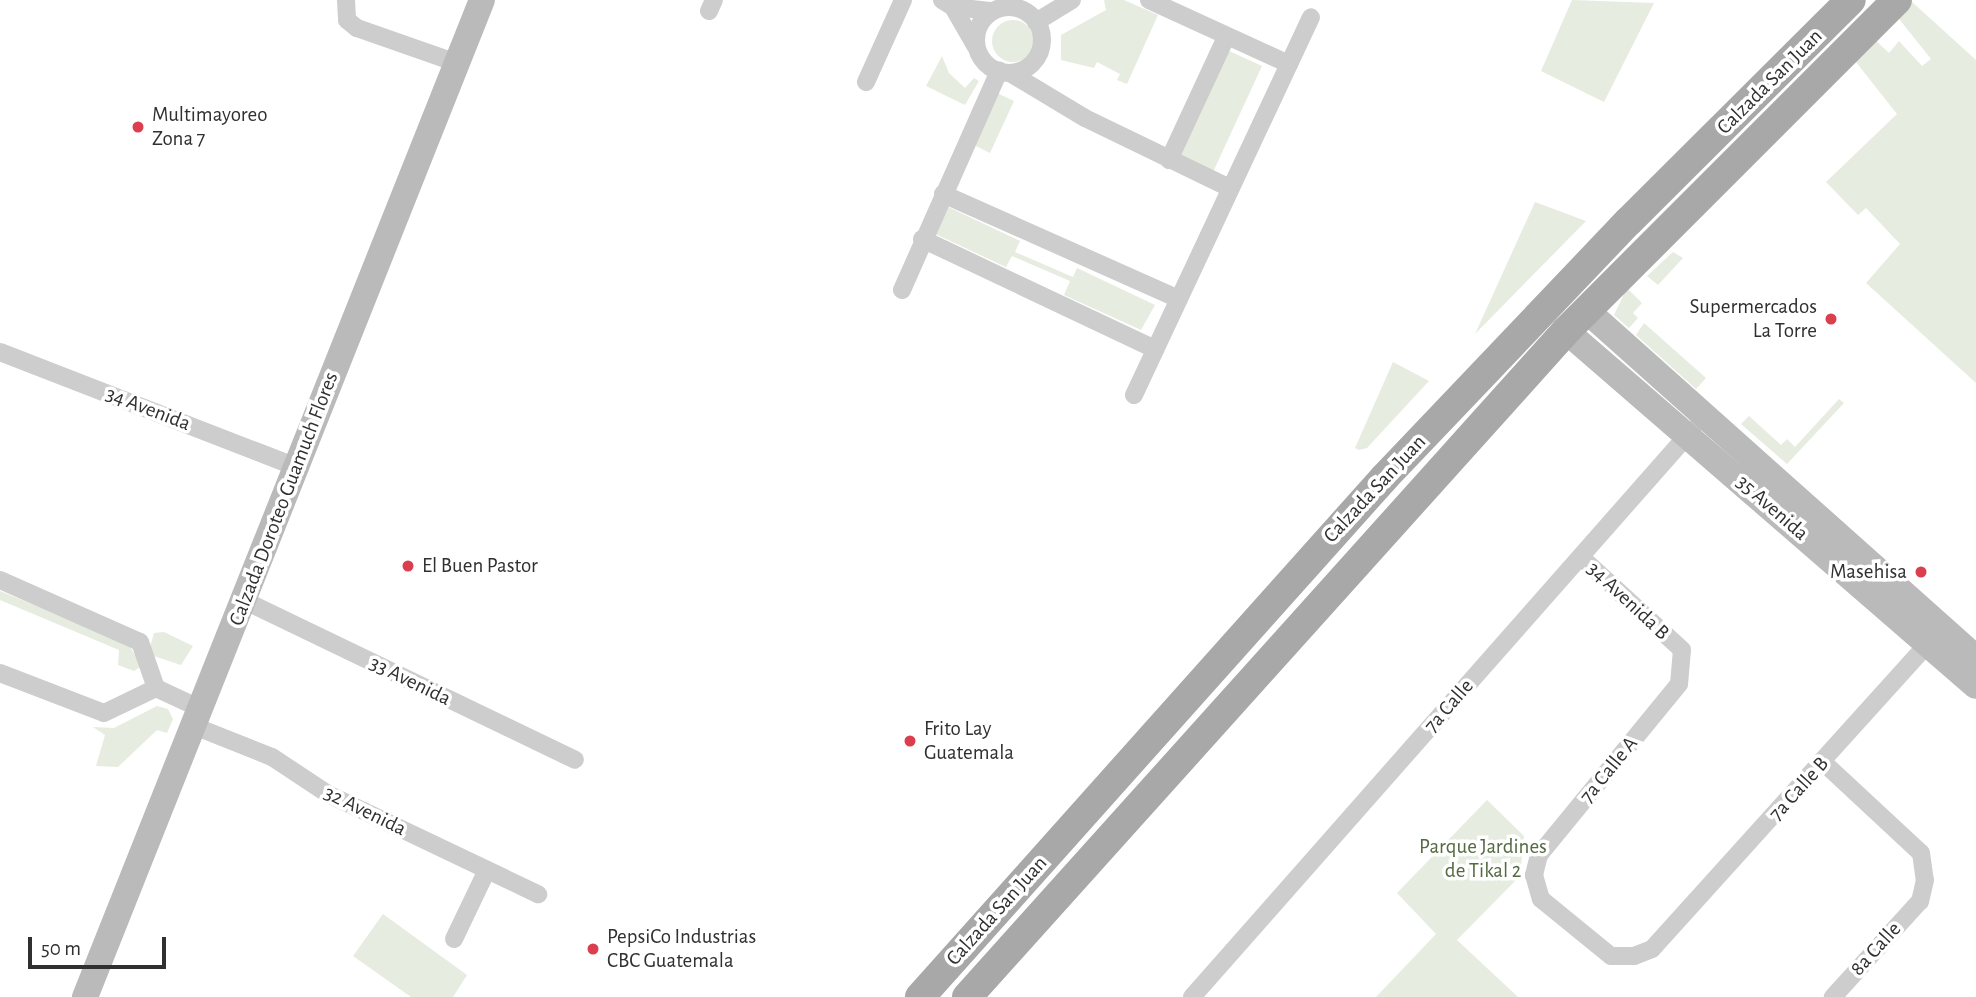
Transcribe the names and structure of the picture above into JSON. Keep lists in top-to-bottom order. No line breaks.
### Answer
{"streets":{"main road":["Calzada San Juan"],"street":["34 Avenida","Calzada Doroteo Guamuch Flores","35 Avenida","34 Avenida B","33 Avenida","7a Calle","7a Calle A","7a Calle B","32 Avenida","8a Calle"]},"crossings":[["Calzada San Juan","35 Avenida"],["34 Avenida","Calzada Doroteo Guamuch Flores"],["Calzada Doroteo Guamuch Flores","33 Avenida"],["Calzada Doroteo Guamuch Flores","32 Avenida"],["35 Avenida","7a Calle"],["35 Avenida","7a Calle B"],["34 Avenida B","7a Calle"],["34 Avenida B","7a Calle A"],["7a Calle A","7a Calle B"],["7a Calle B","8a Calle"]],"parks":["Parque Jardines de Tikal 2"],"places":["Multimayoreo Zona 7","Supermercados La Torre","El Buen Pastor","Masehisa","Frito Lay Guatemala","PepsiCo Industrias CBC Guatemala"],"scale_bar":"50 m"}
